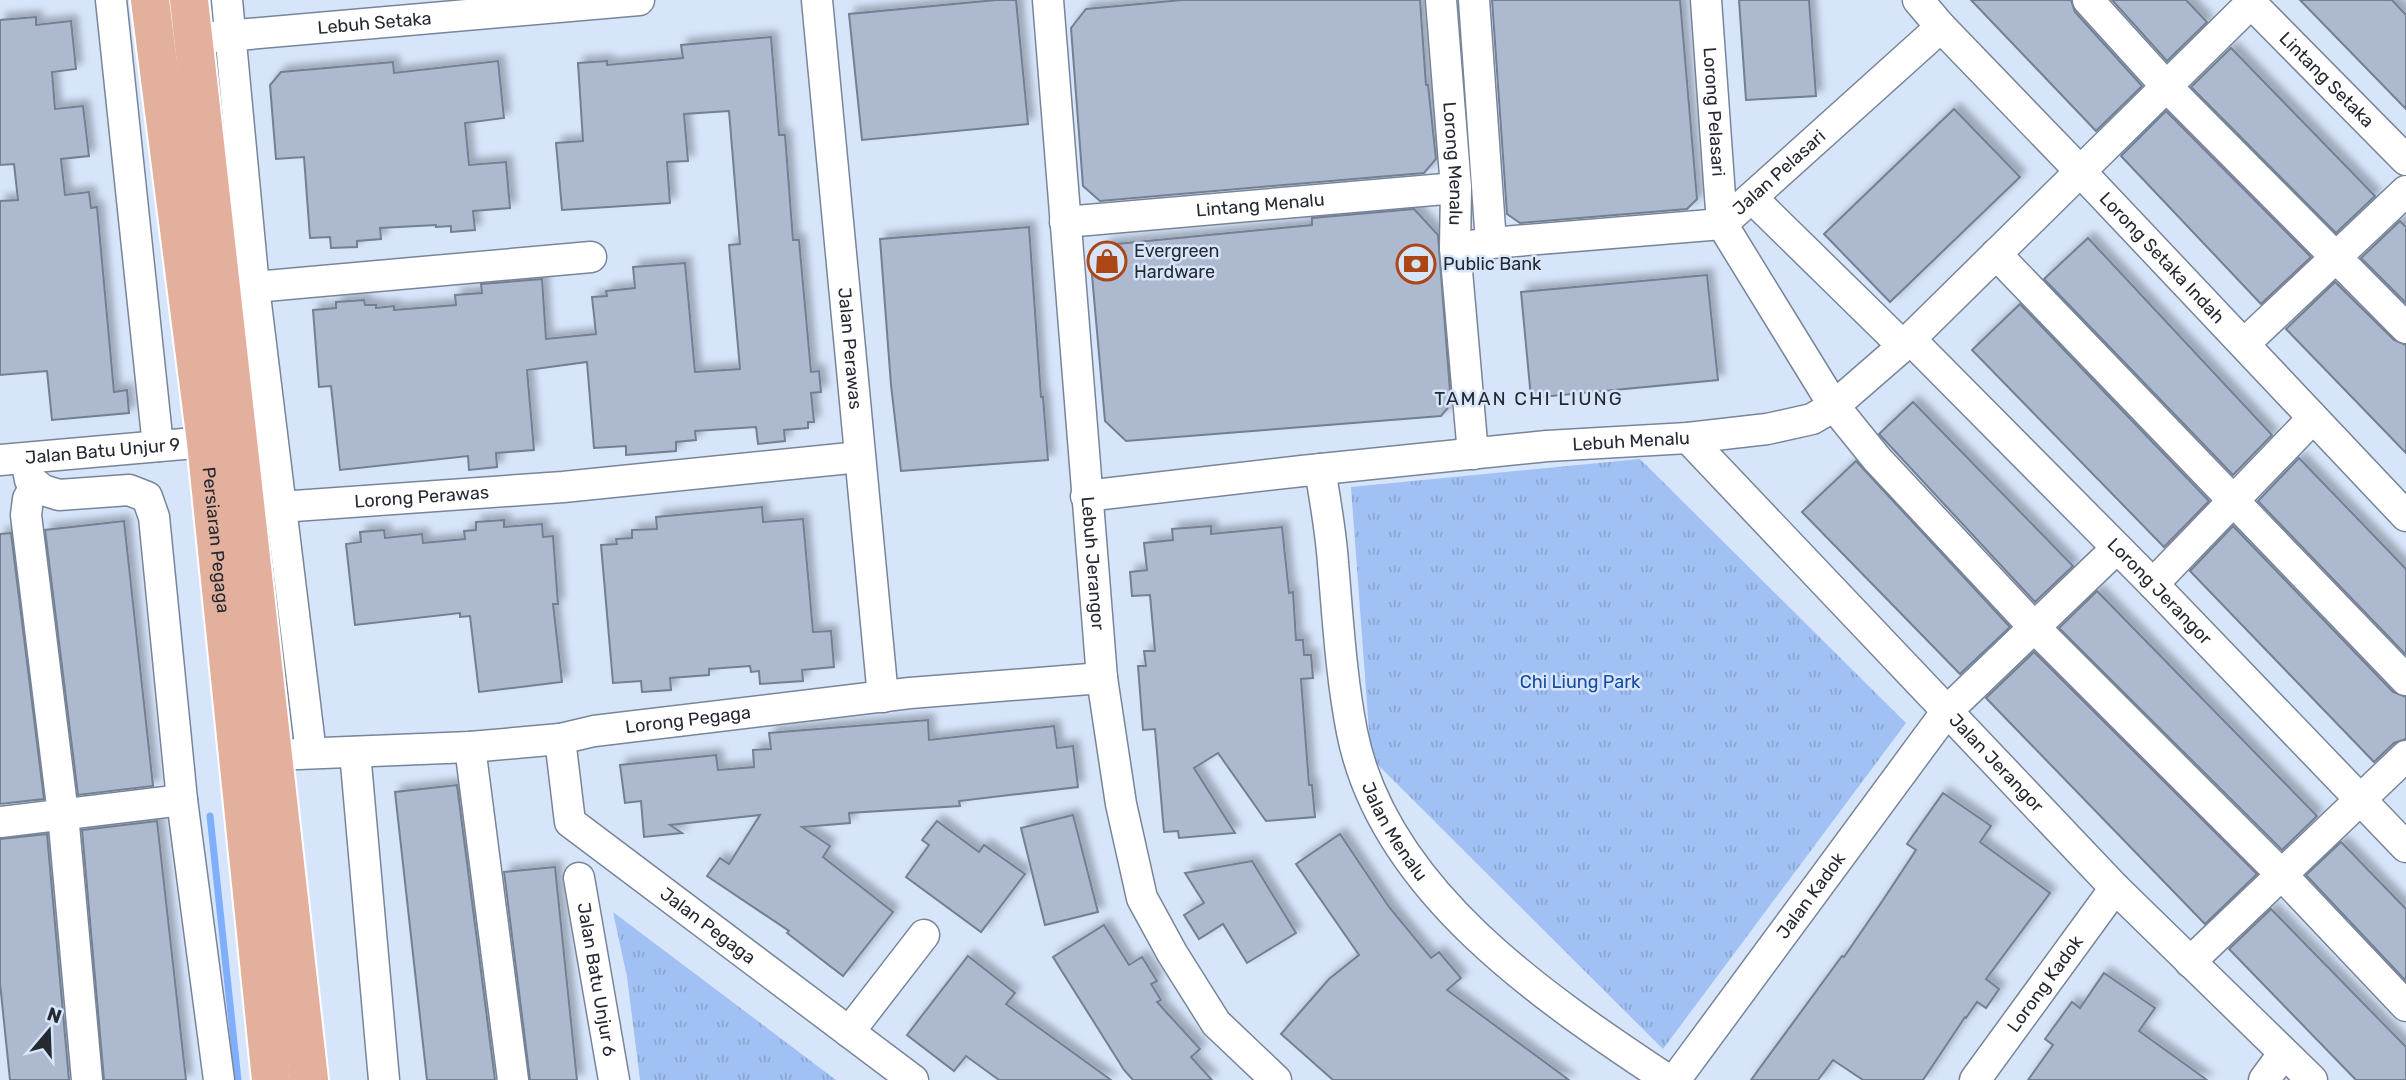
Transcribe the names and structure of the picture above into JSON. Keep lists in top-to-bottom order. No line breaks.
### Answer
{"streets":{"main road":["Persiaran Pegaga"],"street":["Lebuh Setaka","Lintang Setaka","Lorong Pelasari","Lorong Menalu","Jalan Pelasari","Lintang Menalu","Lorong Setaka Indah","Jalan Perawas","Lebuh Menalu","Jalan Batu Unjur 9","Lorong Perawas","Lebuh Jerangor","Lorong Jerangor","Lorong Pegaga","Jalan Jerangor","Jalan Menalu","Jalan Kadok","Jalan Pegaga","Jalan Batu Unjur 6","Lorong Kadok"]},"crossings":[["Lebuh Setaka","Persiaran Pegaga"],["Lintang Setaka","Lebuh Menalu"],["Lorong Pelasari","Jalan Pelasari"],["Lorong Menalu","Jalan Pelasari"],["Lorong Menalu","Lintang Menalu"],["Lorong Menalu","Lebuh Menalu"],["Jalan Pelasari","Lorong Setaka Indah"],["Jalan Pelasari","Lorong Jerangor"],["Lintang Menalu","Lebuh Jerangor"],["Lorong Setaka Indah","Lebuh Menalu"],["Jalan Perawas","Lorong Perawas"],["Jalan Perawas","Lorong Pegaga"],["Lebuh Menalu","Lebuh Jerangor"],["Lebuh Menalu","Lorong Jerangor"],["Lebuh Menalu","Jalan Jerangor"],["Lebuh Menalu","Jalan Menalu"],["Jalan Batu Unjur 9","Persiaran Pegaga"],["Persiaran Pegaga","Lorong Pegaga"],["Lebuh Jerangor","Lorong Pegaga"],["Lorong Jerangor","Jalan Kadok"],["Lorong Pegaga","Jalan Pegaga"],["Jalan Jerangor","Jalan Kadok"],["Jalan Jerangor","Lorong Kadok"]],"districts":["TAMAN CHI LIUNG"],"parks":["Chi Liung Park"],"places":{"shop":["Evergreen Hardware"],"bank":["Public Bank"]},"north":"top"}
